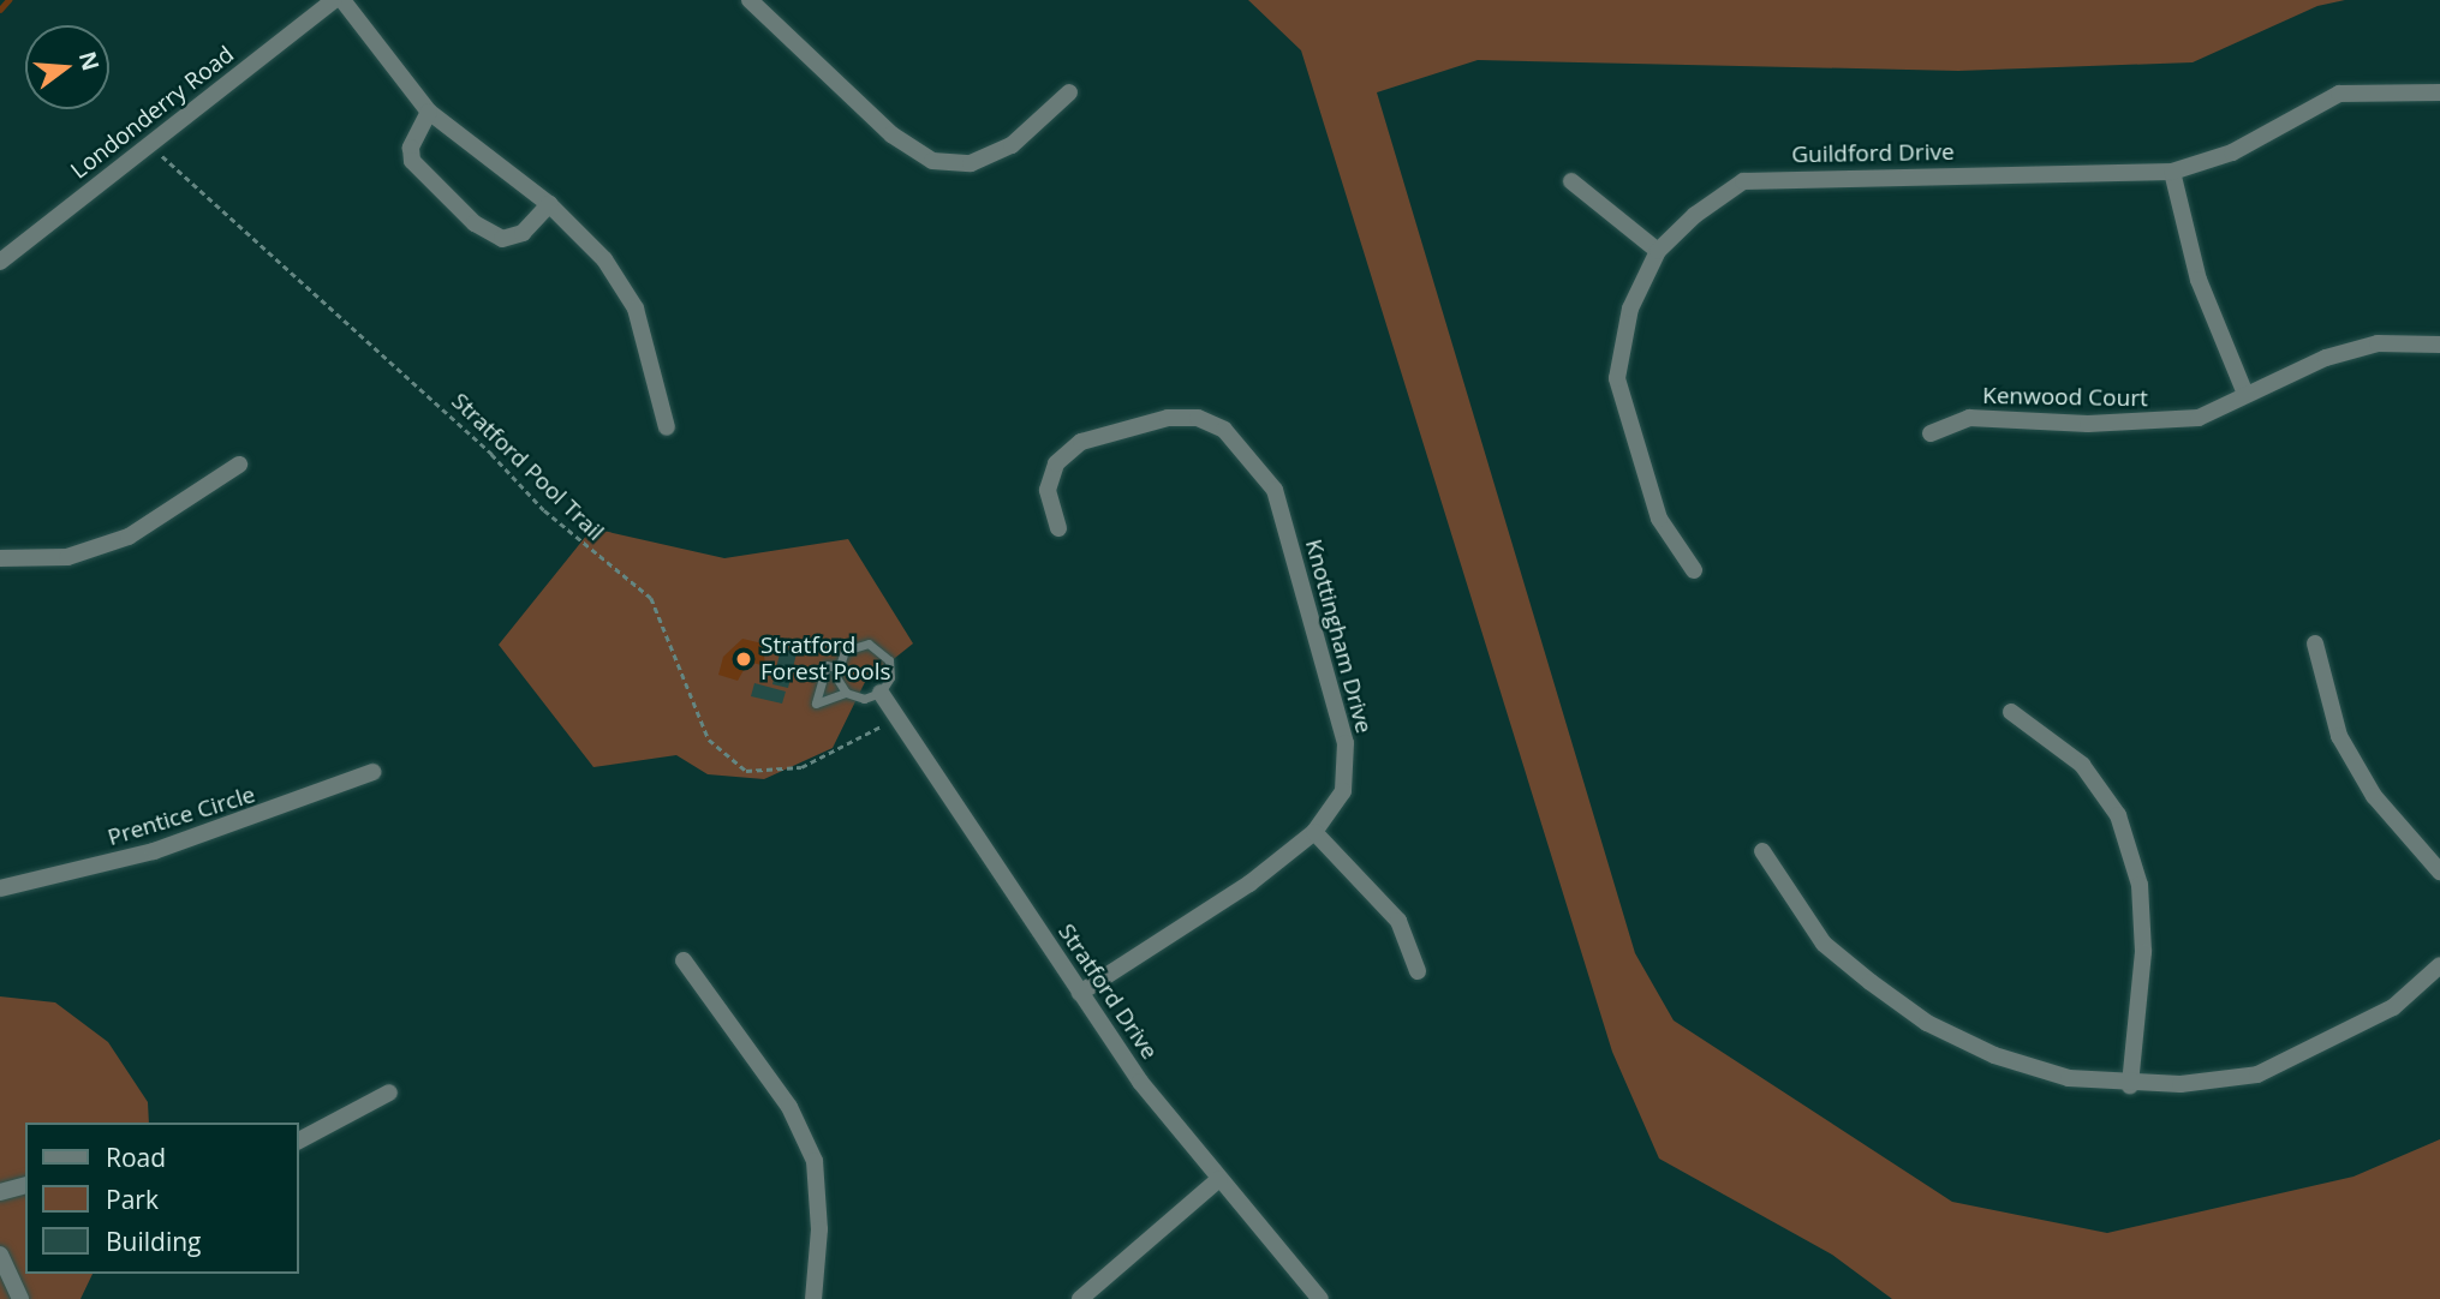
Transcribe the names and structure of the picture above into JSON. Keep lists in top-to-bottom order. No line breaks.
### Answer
{"streets":{"street":["Londonderry Road","Guildford Drive","Kenwood Court","Knottingham Drive","Prentice Circle","Stratford Drive"],"path":["Stratford Pool Trail"]},"crossings":[["Londonderry Road","Stratford Pool Trail"],["Stratford Pool Trail","Stratford Drive"],["Knottingham Drive","Stratford Drive"]],"places":["Stratford Forest Pools"],"legend":["Road","Park","Building"],"north":"right"}
